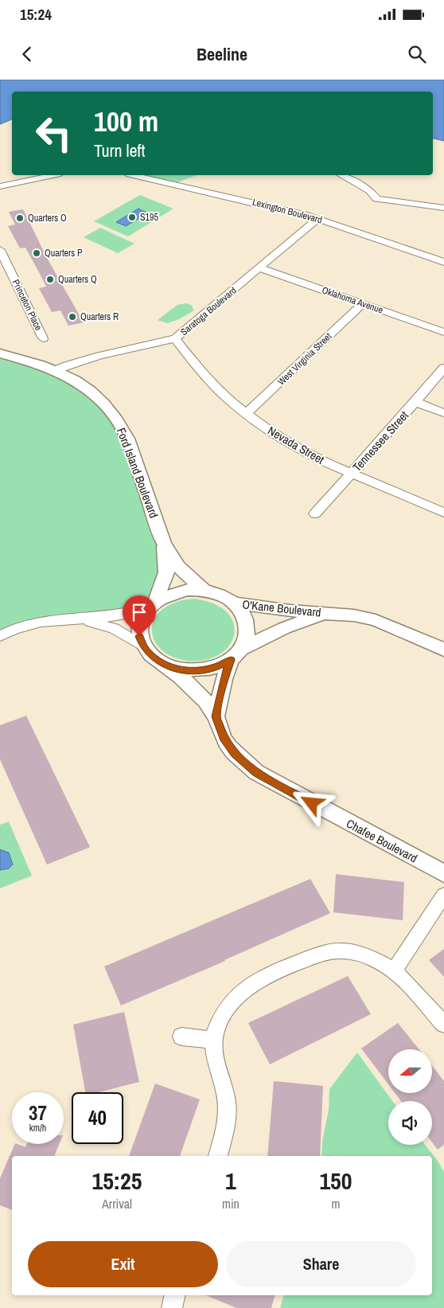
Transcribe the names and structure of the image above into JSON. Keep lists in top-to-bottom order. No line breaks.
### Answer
{"streets":{"street":["Lexington Boulevard","Oklahoma Avenue","Princeton Place","Saratoga Boulevard","West Virginia Street","Tennessee Street","Nevada Street","Ford Island Boulevard","O'Kane Boulevard","Chafee Boulevard"]},"crossings":[["Lexington Boulevard","Saratoga Boulevard"],["Oklahoma Avenue","Saratoga Boulevard"],["Oklahoma Avenue","West Virginia Street"],["Saratoga Boulevard","Nevada Street"],["Saratoga Boulevard","Ford Island Boulevard"],["West Virginia Street","Nevada Street"],["Tennessee Street","Nevada Street"],["Ford Island Boulevard","O'Kane Boulevard"],["Ford Island Boulevard","Chafee Boulevard"],["O'Kane Boulevard","Chafee Boulevard"]],"places":["S195","Quarters O","Quarters P","Quarters Q","Quarters R"],"north":"left","page":{"status":"15:24","header":"Beeline","turn":["100 m","Turn left"],"speed":"37 km/h","limit":"40","eta":["15:25","Arrival","1","min","150","m"],"buttons":["Exit","Share"]}}
